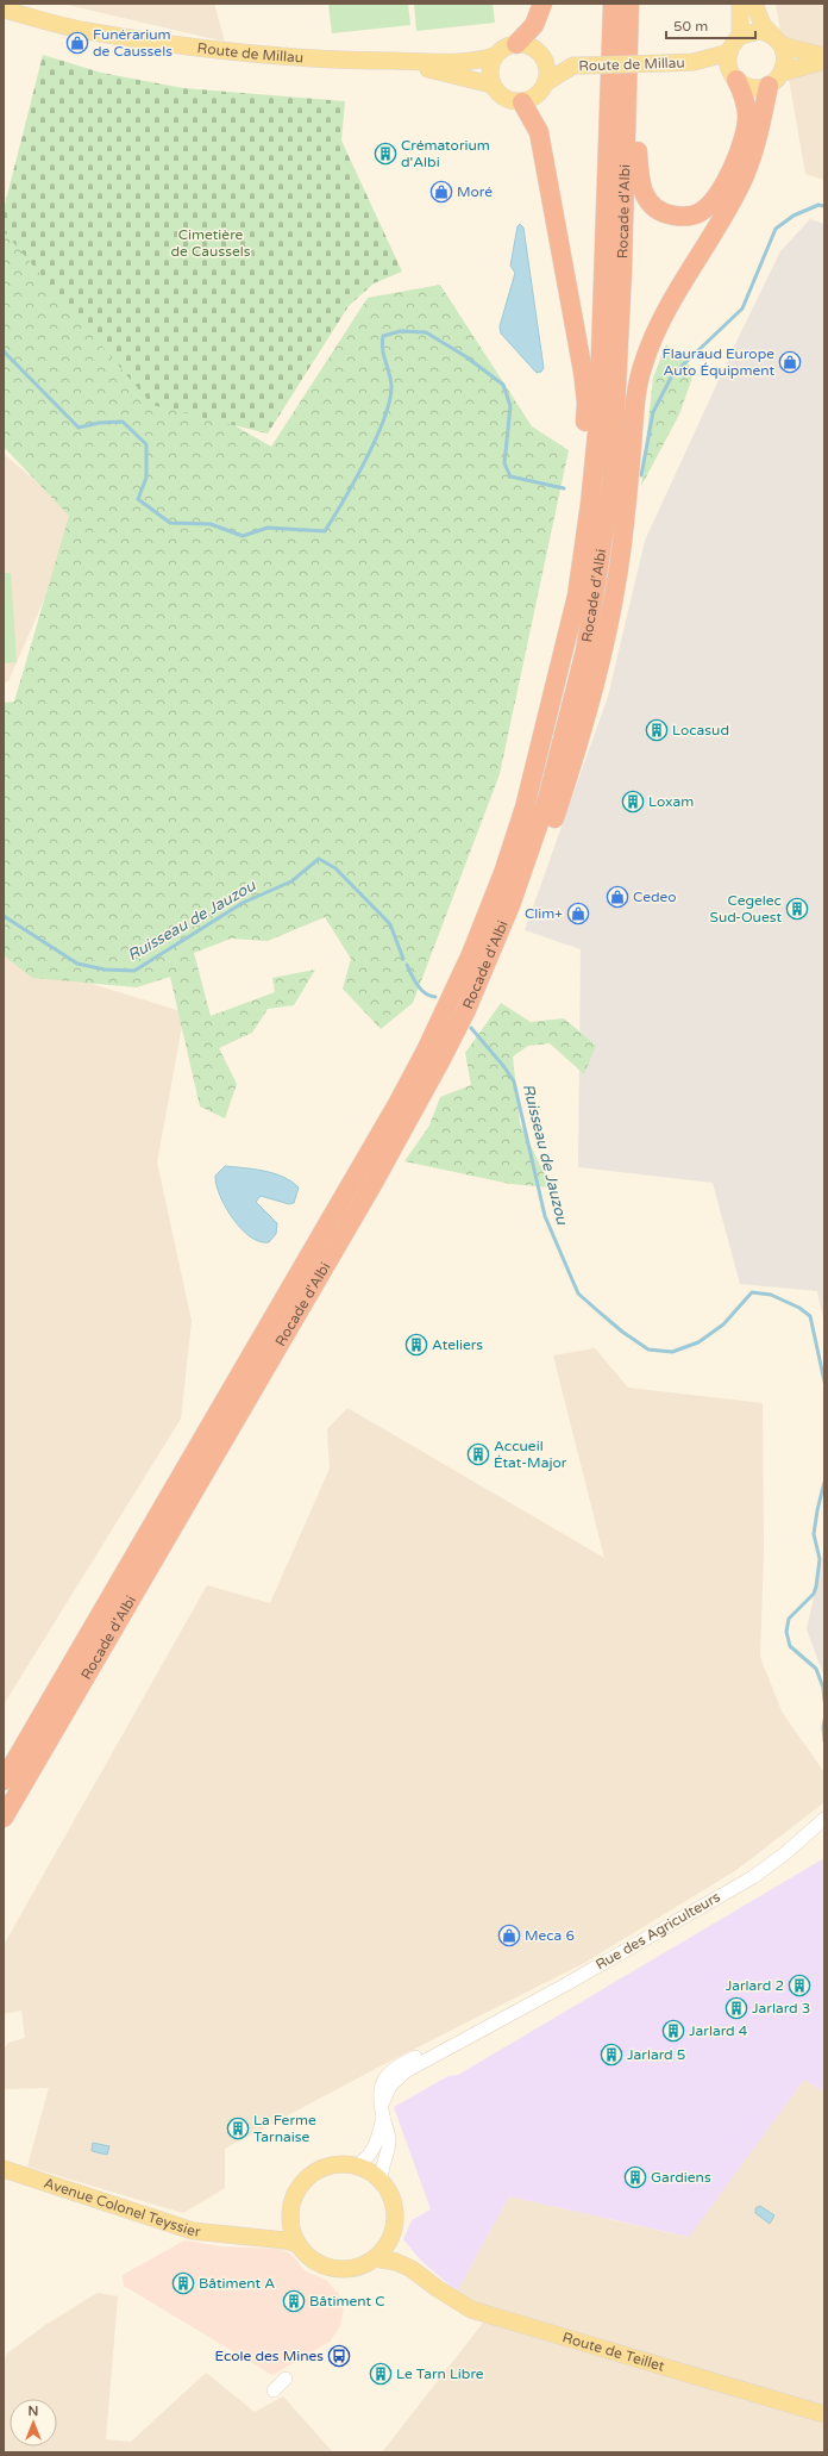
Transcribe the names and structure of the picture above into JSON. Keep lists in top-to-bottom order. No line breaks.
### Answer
{"streets":{"highway":["Rocade d'Albi"],"main road":["Route de Millau","Avenue Colonel Teyssier","Route de Teillet"],"street":["Rue des Agriculteurs"]},"crossings":[["Rue des Agriculteurs","Avenue Colonel Teyssier"],["Rue des Agriculteurs","Route de Teillet"],["Avenue Colonel Teyssier","Route de Teillet"]],"water":["Ruisseau de Jauzou"],"parks":["Cimetière de Caussels"],"places":{"shop":["Funérarium de Caussels","Moré","Flauraud Europe Auto Équipment","Cedeo","Clim+","Meca 6"],"building":["Crématorium d'Albi","Locasud","Loxam","Cegelec Sud-Ouest","Ateliers","Accueil État-Major","Jarlard 2","Jarlard 3","Jarlard 4","Jarlard 5","La Ferme Tarnaise","Gardiens","Bâtiment A","Bâtiment C","Le Tarn Libre"],"bus stop":["Ecole des Mines"]},"scale_bar":"50 m","north":"top"}
